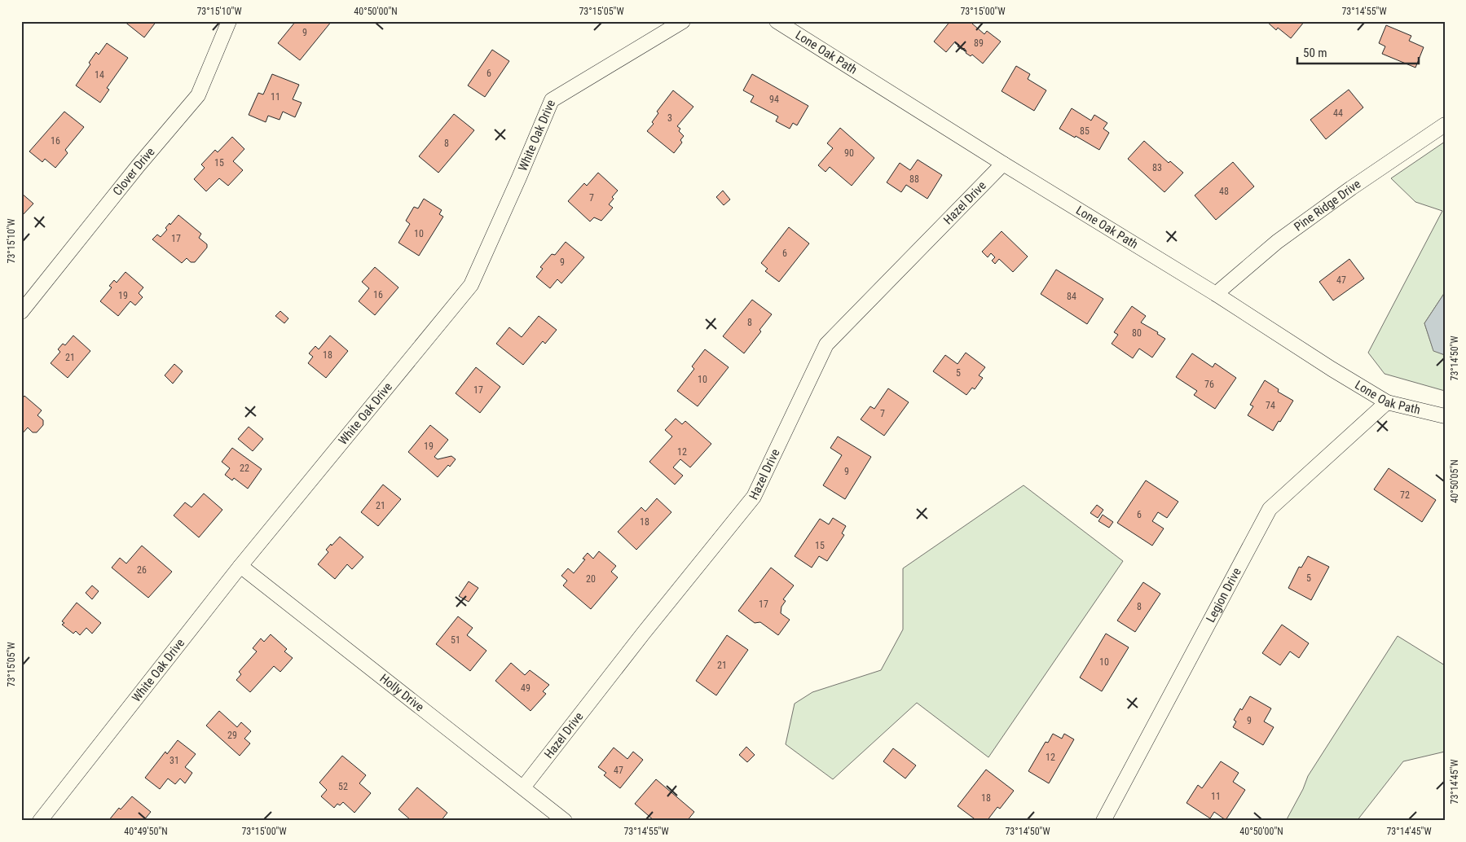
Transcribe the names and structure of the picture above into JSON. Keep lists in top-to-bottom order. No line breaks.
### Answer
{"streets":{"street":["Lone Oak Path","White Oak Drive","Clover Drive","Hazel Drive","Pine Ridge Drive","Legion Drive","Holly Drive"]},"crossings":[["Lone Oak Path","Hazel Drive"],["Lone Oak Path","Pine Ridge Drive"],["Lone Oak Path","Legion Drive"],["White Oak Drive","Holly Drive"],["Hazel Drive","Holly Drive"]],"house_numbers":["9","89","6","14","11","94","44","3","85","16","8","90","15","83","88","48","7","10","17","6","9","47","16","19","84","8","80","18","21","5","10","76","17","74","7","19","12","22","9","72","21","6","18","15","26","5","20","17","8","51","10","21","49","9","29","12","31","47","52","11","18"],"scale_bar":"50 m","coordinates":["73°15'10\"W","40°50'00\"N","73°15'05\"W","73°15'00\"W","73°14'55\"W","73°14'50\"W","40°50'05\"N","73°14'45\"W","40°49'50\"N"]}
